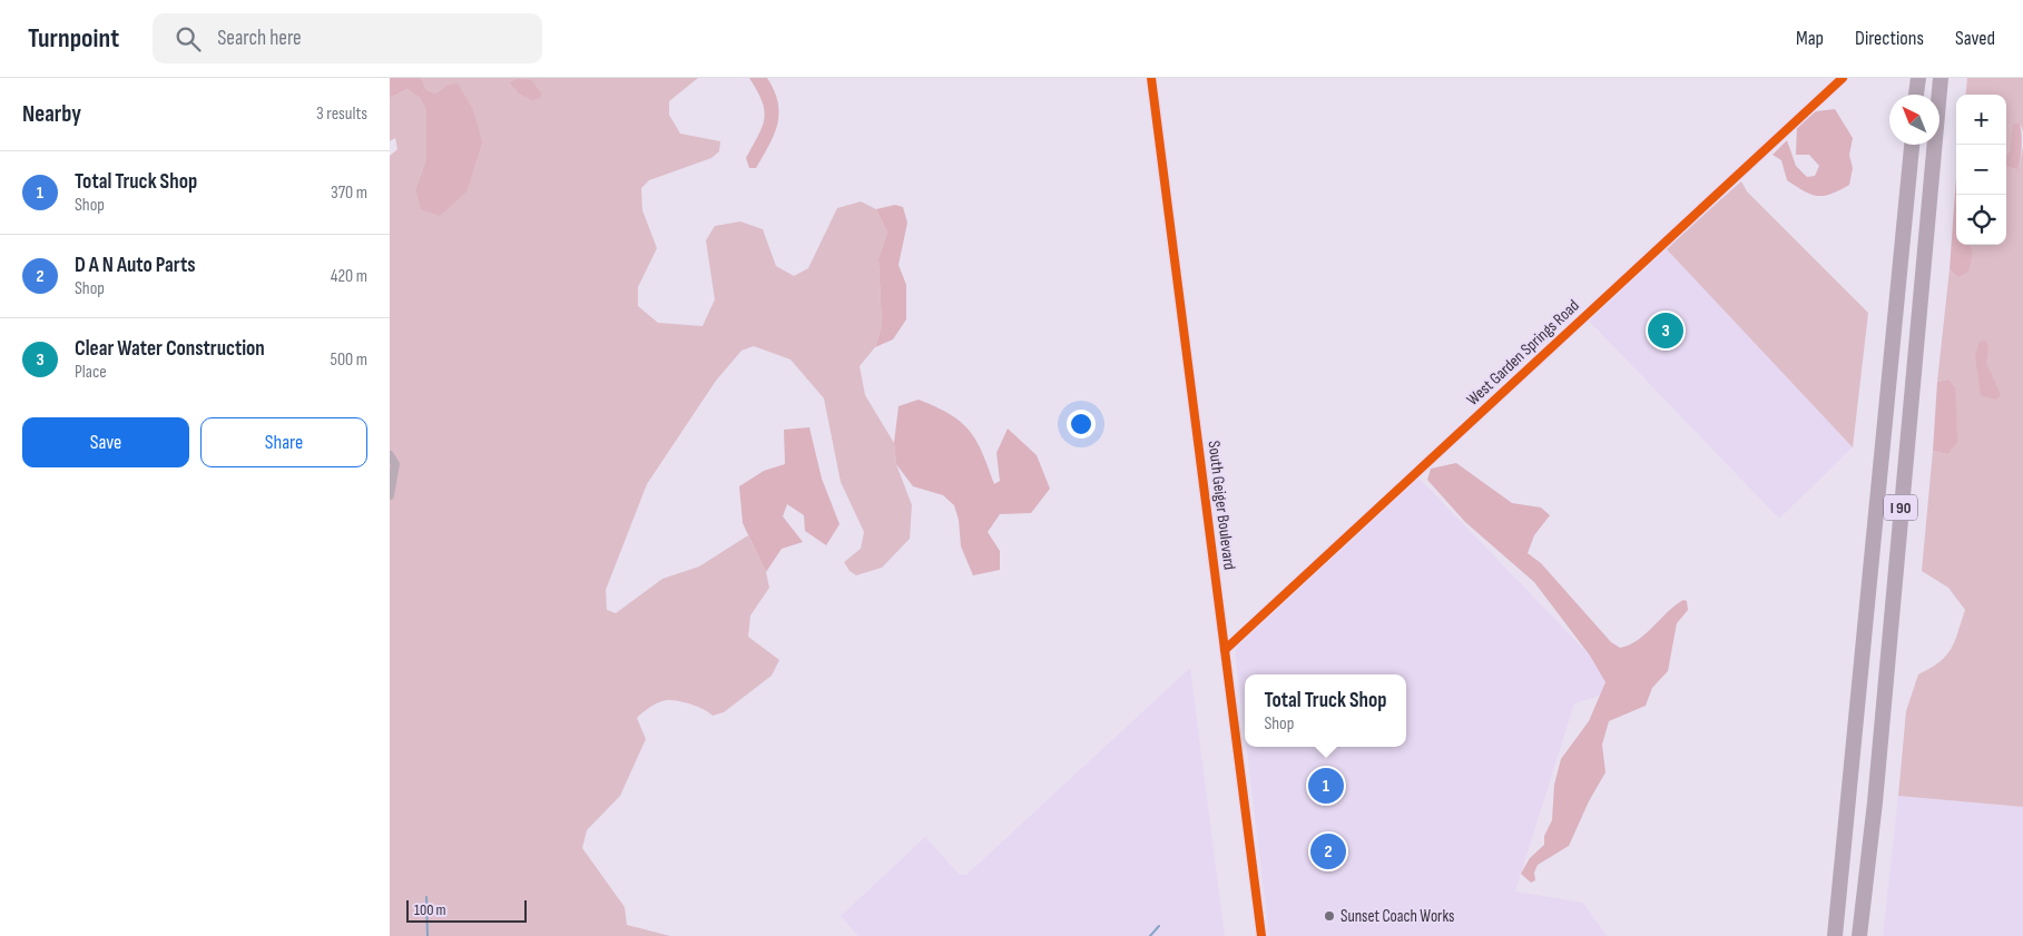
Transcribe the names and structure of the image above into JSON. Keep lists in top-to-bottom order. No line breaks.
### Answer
{"streets":{"highway":["I 90"],"street":["West Garden Springs Road","South Geiger Boulevard"]},"crossings":[["West Garden Springs Road","South Geiger Boulevard"]],"places":["Sunset Coach Works"],"scale_bar":"100 m","north":"top left","page":{"header":"Turnpoint","search":"Search here","nav":["Map","Directions","Saved"],"heading":["Nearby","3 results"],"map_buttons":["+","−"],"list":[{"mark":"1","name":"Total Truck Shop","note":"Shop","value":"370 m"},{"mark":"2","name":"D A N Auto Parts","note":"Shop","value":"420 m"},{"mark":"3","name":"Clear Water Construction","note":"Place","value":"500 m"}],"pins":["3","1","2"],"buttons":["Save","Share"],"popup":["Total Truck Shop","Shop"],"scale":"100 m"}}
